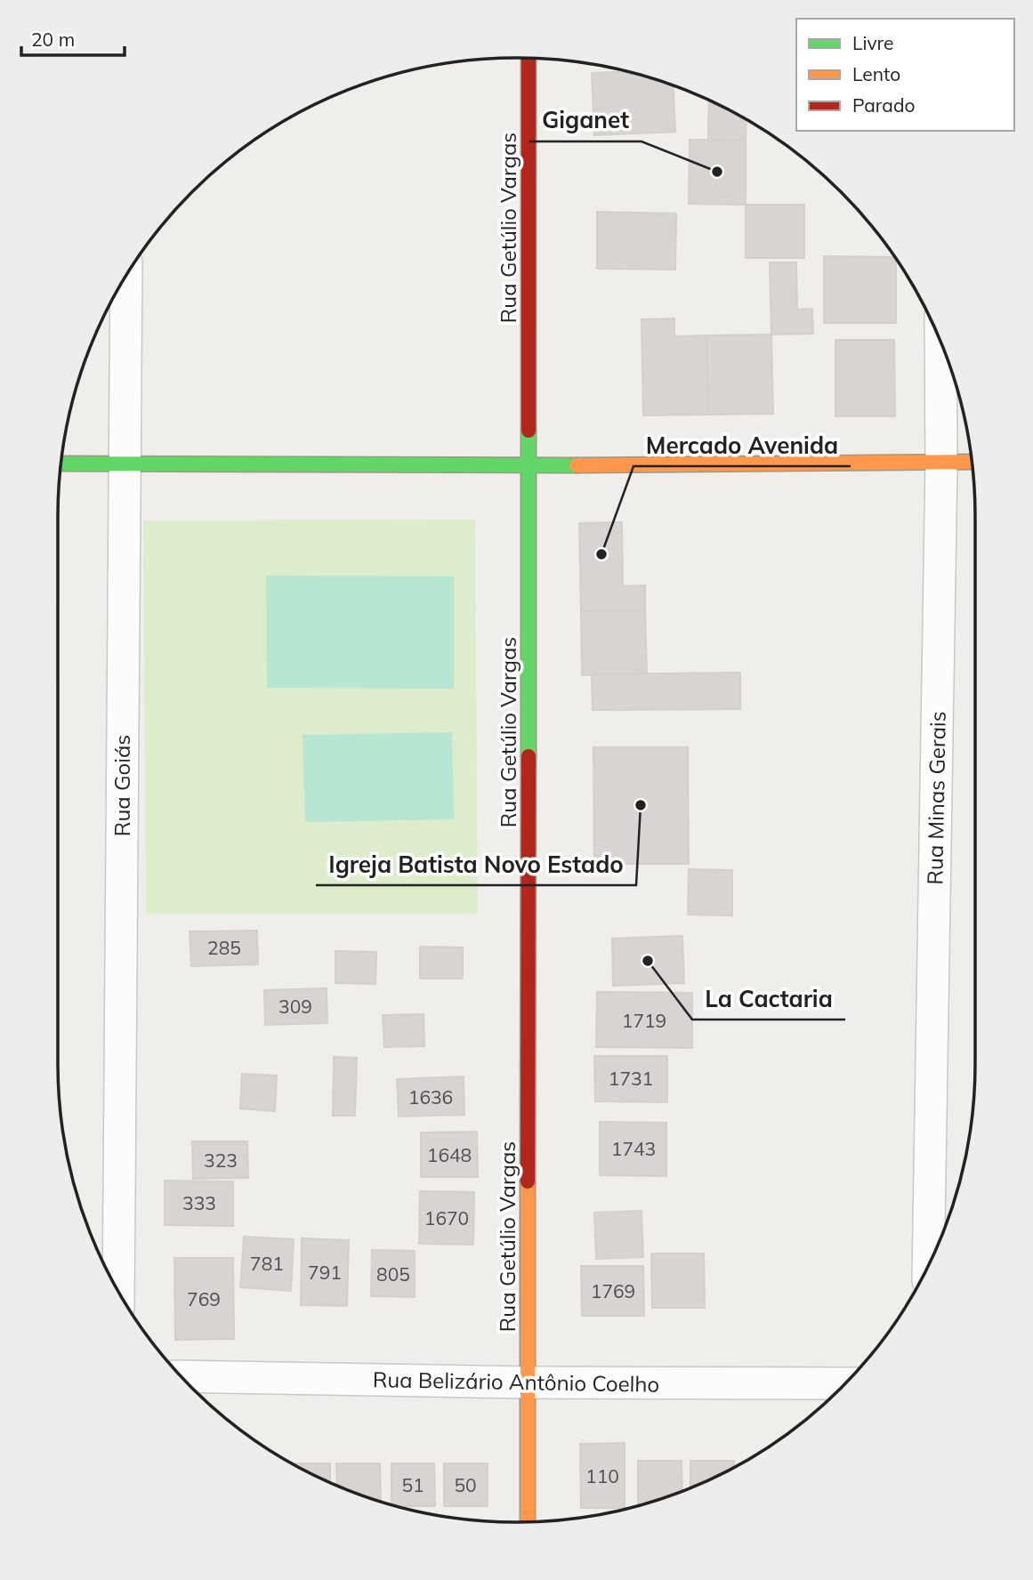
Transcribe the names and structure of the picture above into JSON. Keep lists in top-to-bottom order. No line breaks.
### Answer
{"streets":{"street":["Rua Getúlio Vargas","Rua Goiás","Rua Minas Gerais","Rua Belizário Antônio Coelho"]},"crossings":[["Rua Getúlio Vargas","Rua Belizário Antônio Coelho"]],"places":["Giganet","Mercado Avenida","Igreja Batista Novo Estado","La Cactaria"],"house_numbers":["285","309","1719","1731","1636","1743","1648","323","333","1670","781","791","805","1769","769","110","51","50"],"legend":["Livre","Lento","Parado"],"scale_bar":"20 m"}
